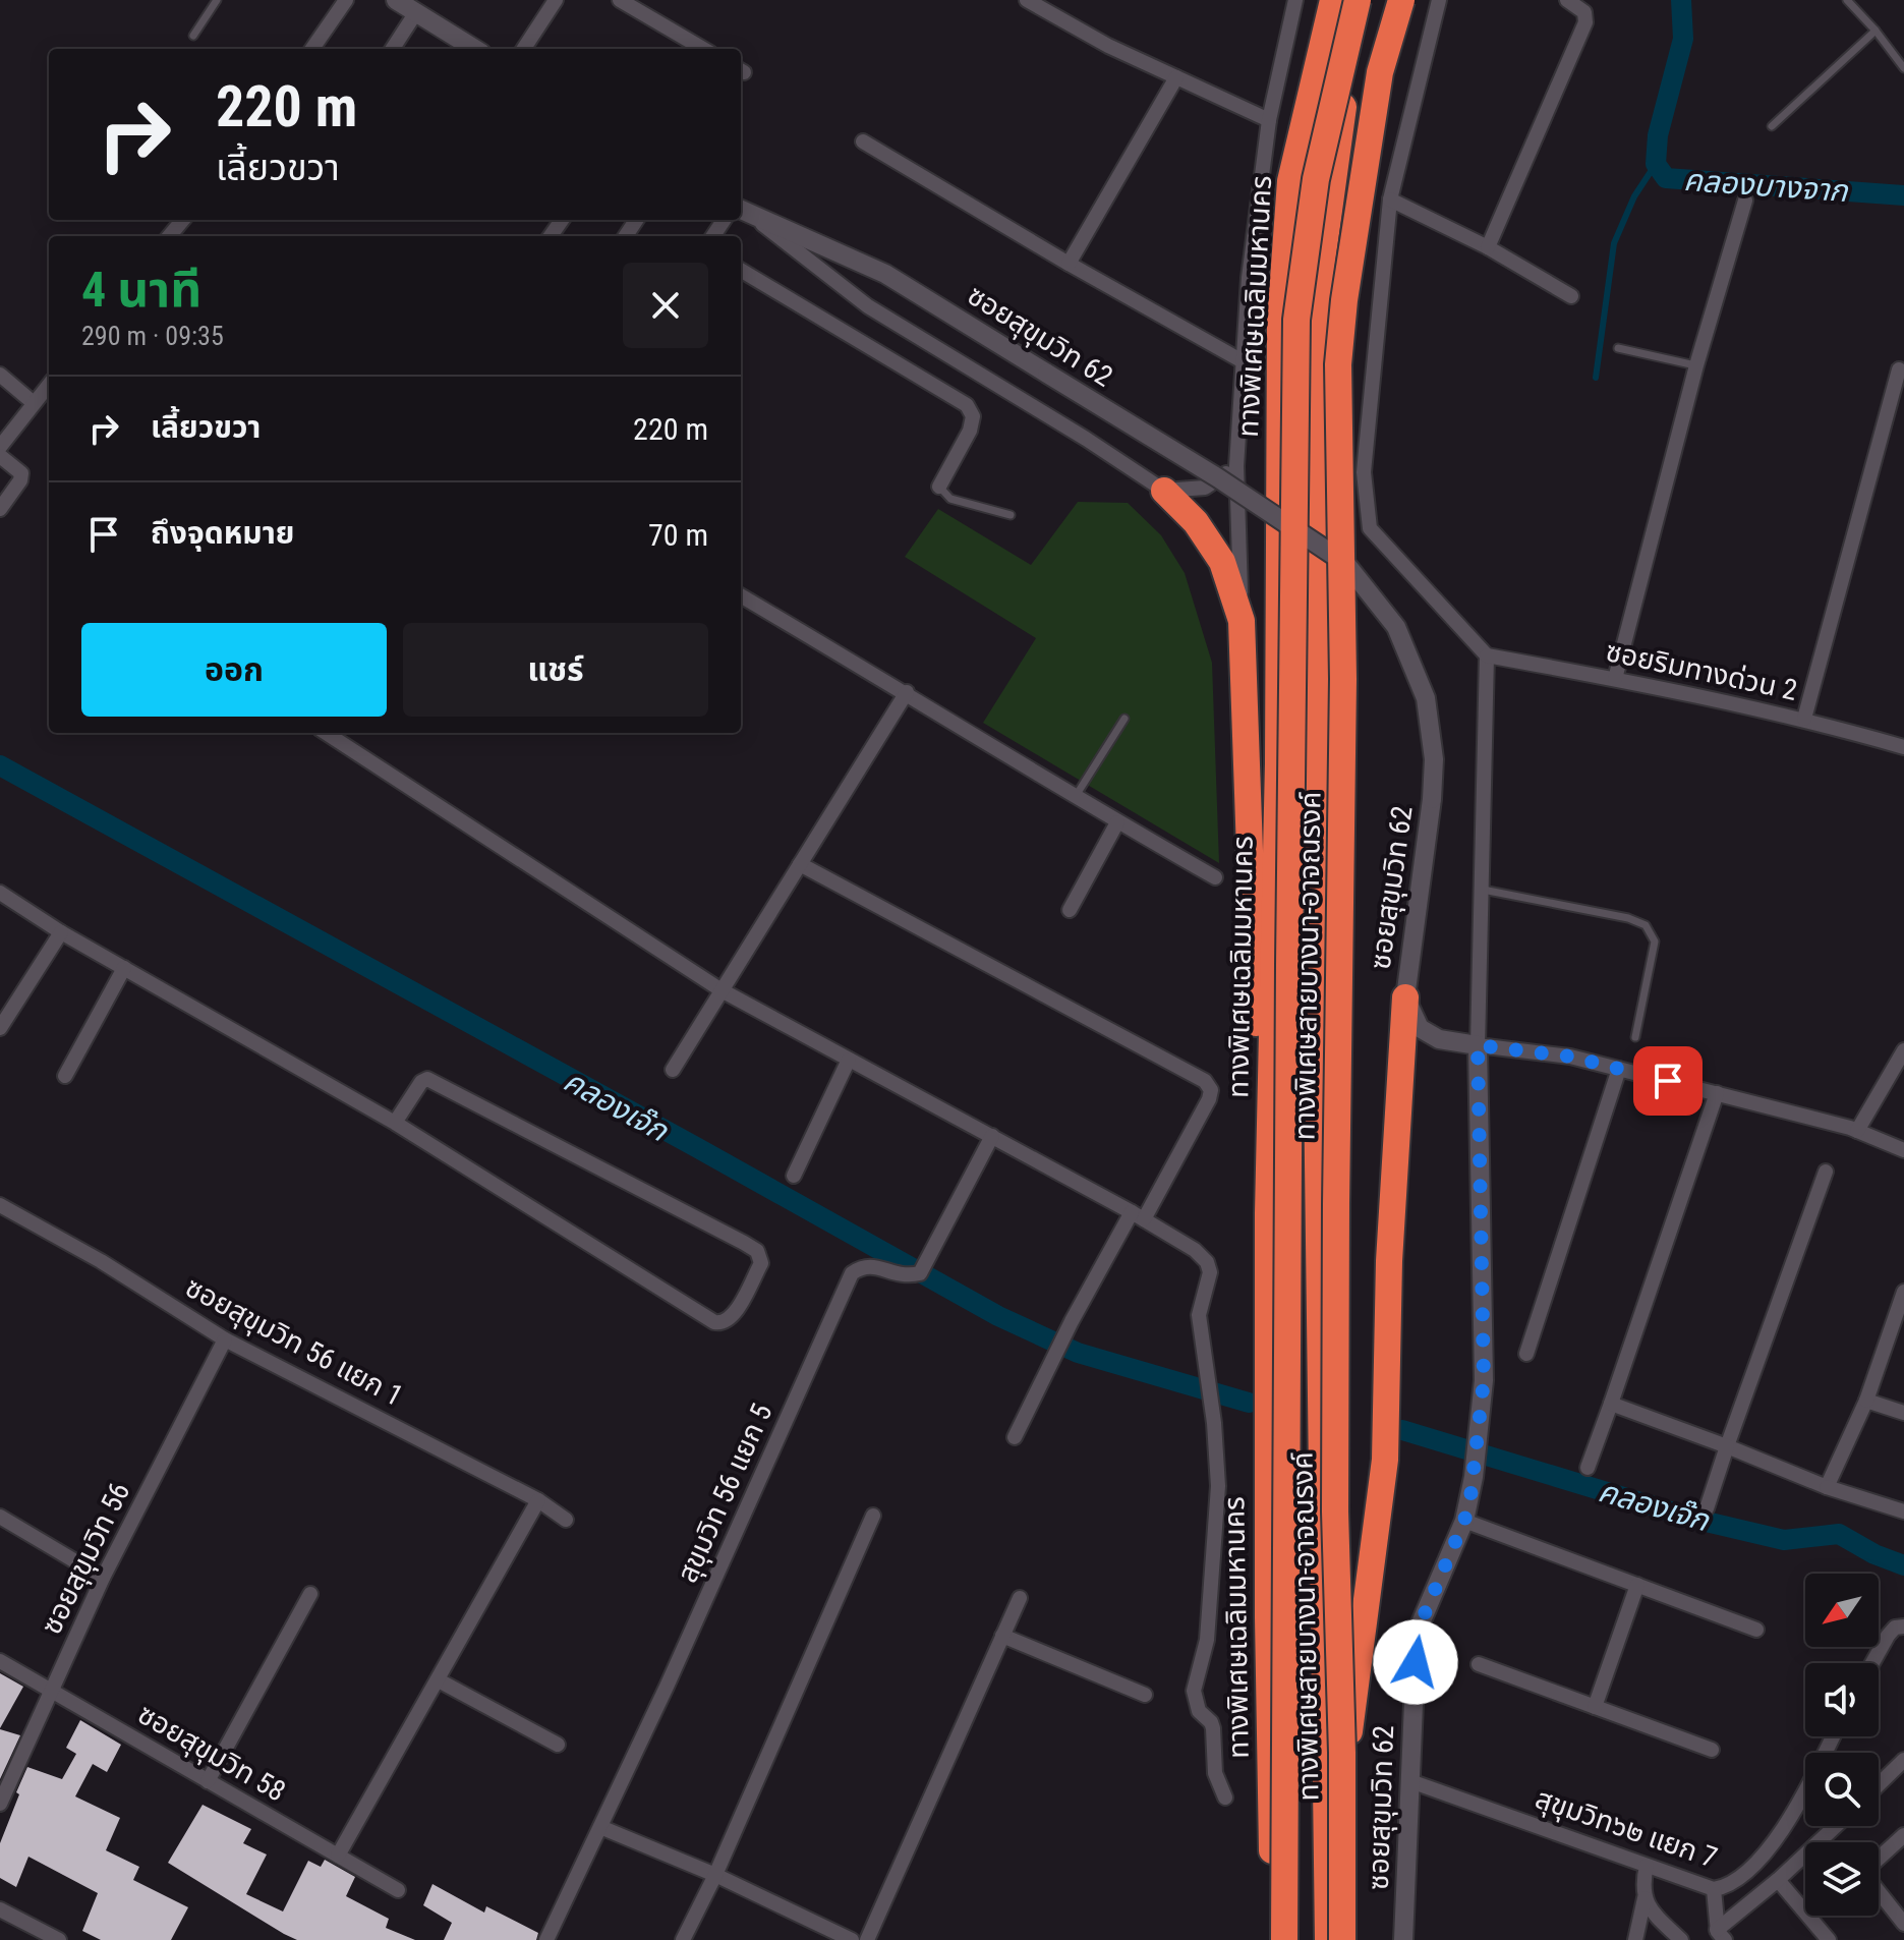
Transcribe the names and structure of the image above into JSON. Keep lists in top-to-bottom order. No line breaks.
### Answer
{"streets":{"highway":["ทางพิเศษเฉลิมมหานคร","ทางพิเศษสายบางนา-อาจณรงค์"],"street":["ซอยสุขุมวิท 62","ซอยริมทางด่วน 2","ซอยสุขุมวิท 56 แยก 1","สุขุมวิท 56 แยก 5","ซอยสุขุมวิท 56","ซอยสุขุมวิท 58","สุขุมวิท๖๒ แยก 7"]},"crossings":[["ซอยสุขุมวิท 62","สุขุมวิท๖๒ แยก 7"],["ซอยสุขุมวิท 56 แยก 1","ซอยสุขุมวิท 56"],["ซอยสุขุมวิท 56","ซอยสุขุมวิท 58"]],"water":["คลองบางจาก","คลองเจ๊ก"],"north":"bottom left","page":{"turn":["220 m","เลี้ยวขวา"],"heading":["4 นาที","290 m · 09:35"],"list":[{"name":"เลี้ยวขวา","value":"220 m"},{"name":"ถึงจุดหมาย","value":"70 m"}],"buttons":["ออก","แชร์"]}}
